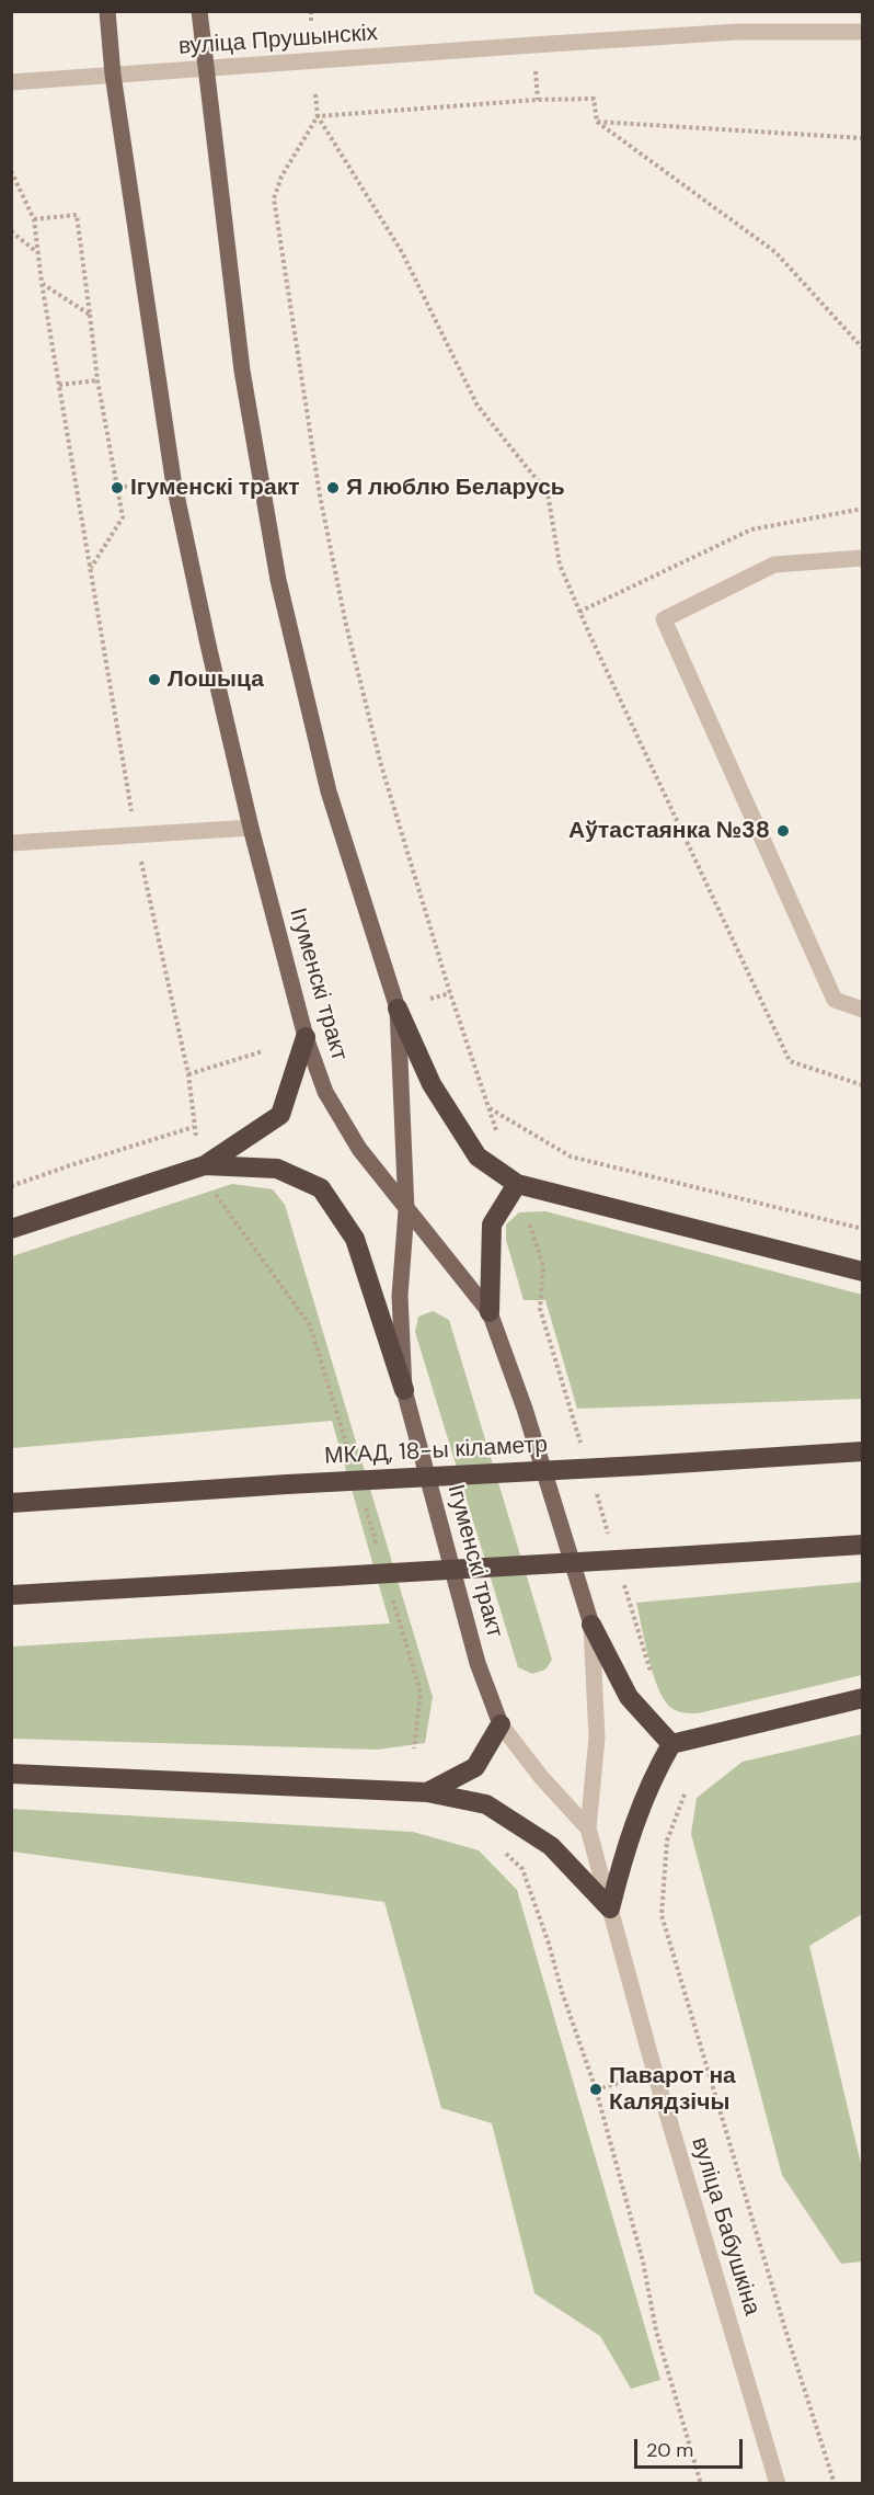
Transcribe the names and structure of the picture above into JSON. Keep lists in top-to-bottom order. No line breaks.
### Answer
{"streets":{"highway":["МКАД, 18-ы кіламетр"],"main road":["Ігуменскі тракт"],"street":["вуліца Прушынскіх","вуліца Бабушкіна"]},"crossings":[["вуліца Прушынскіх","Ігуменскі тракт"],["Ігуменскі тракт","вуліца Бабушкіна"]],"places":["Ігуменскі тракт","Я люблю Беларусь","Лошыца","Аўтастаянка №38","Паварот на Калядзічы"],"scale_bar":"20 m"}
